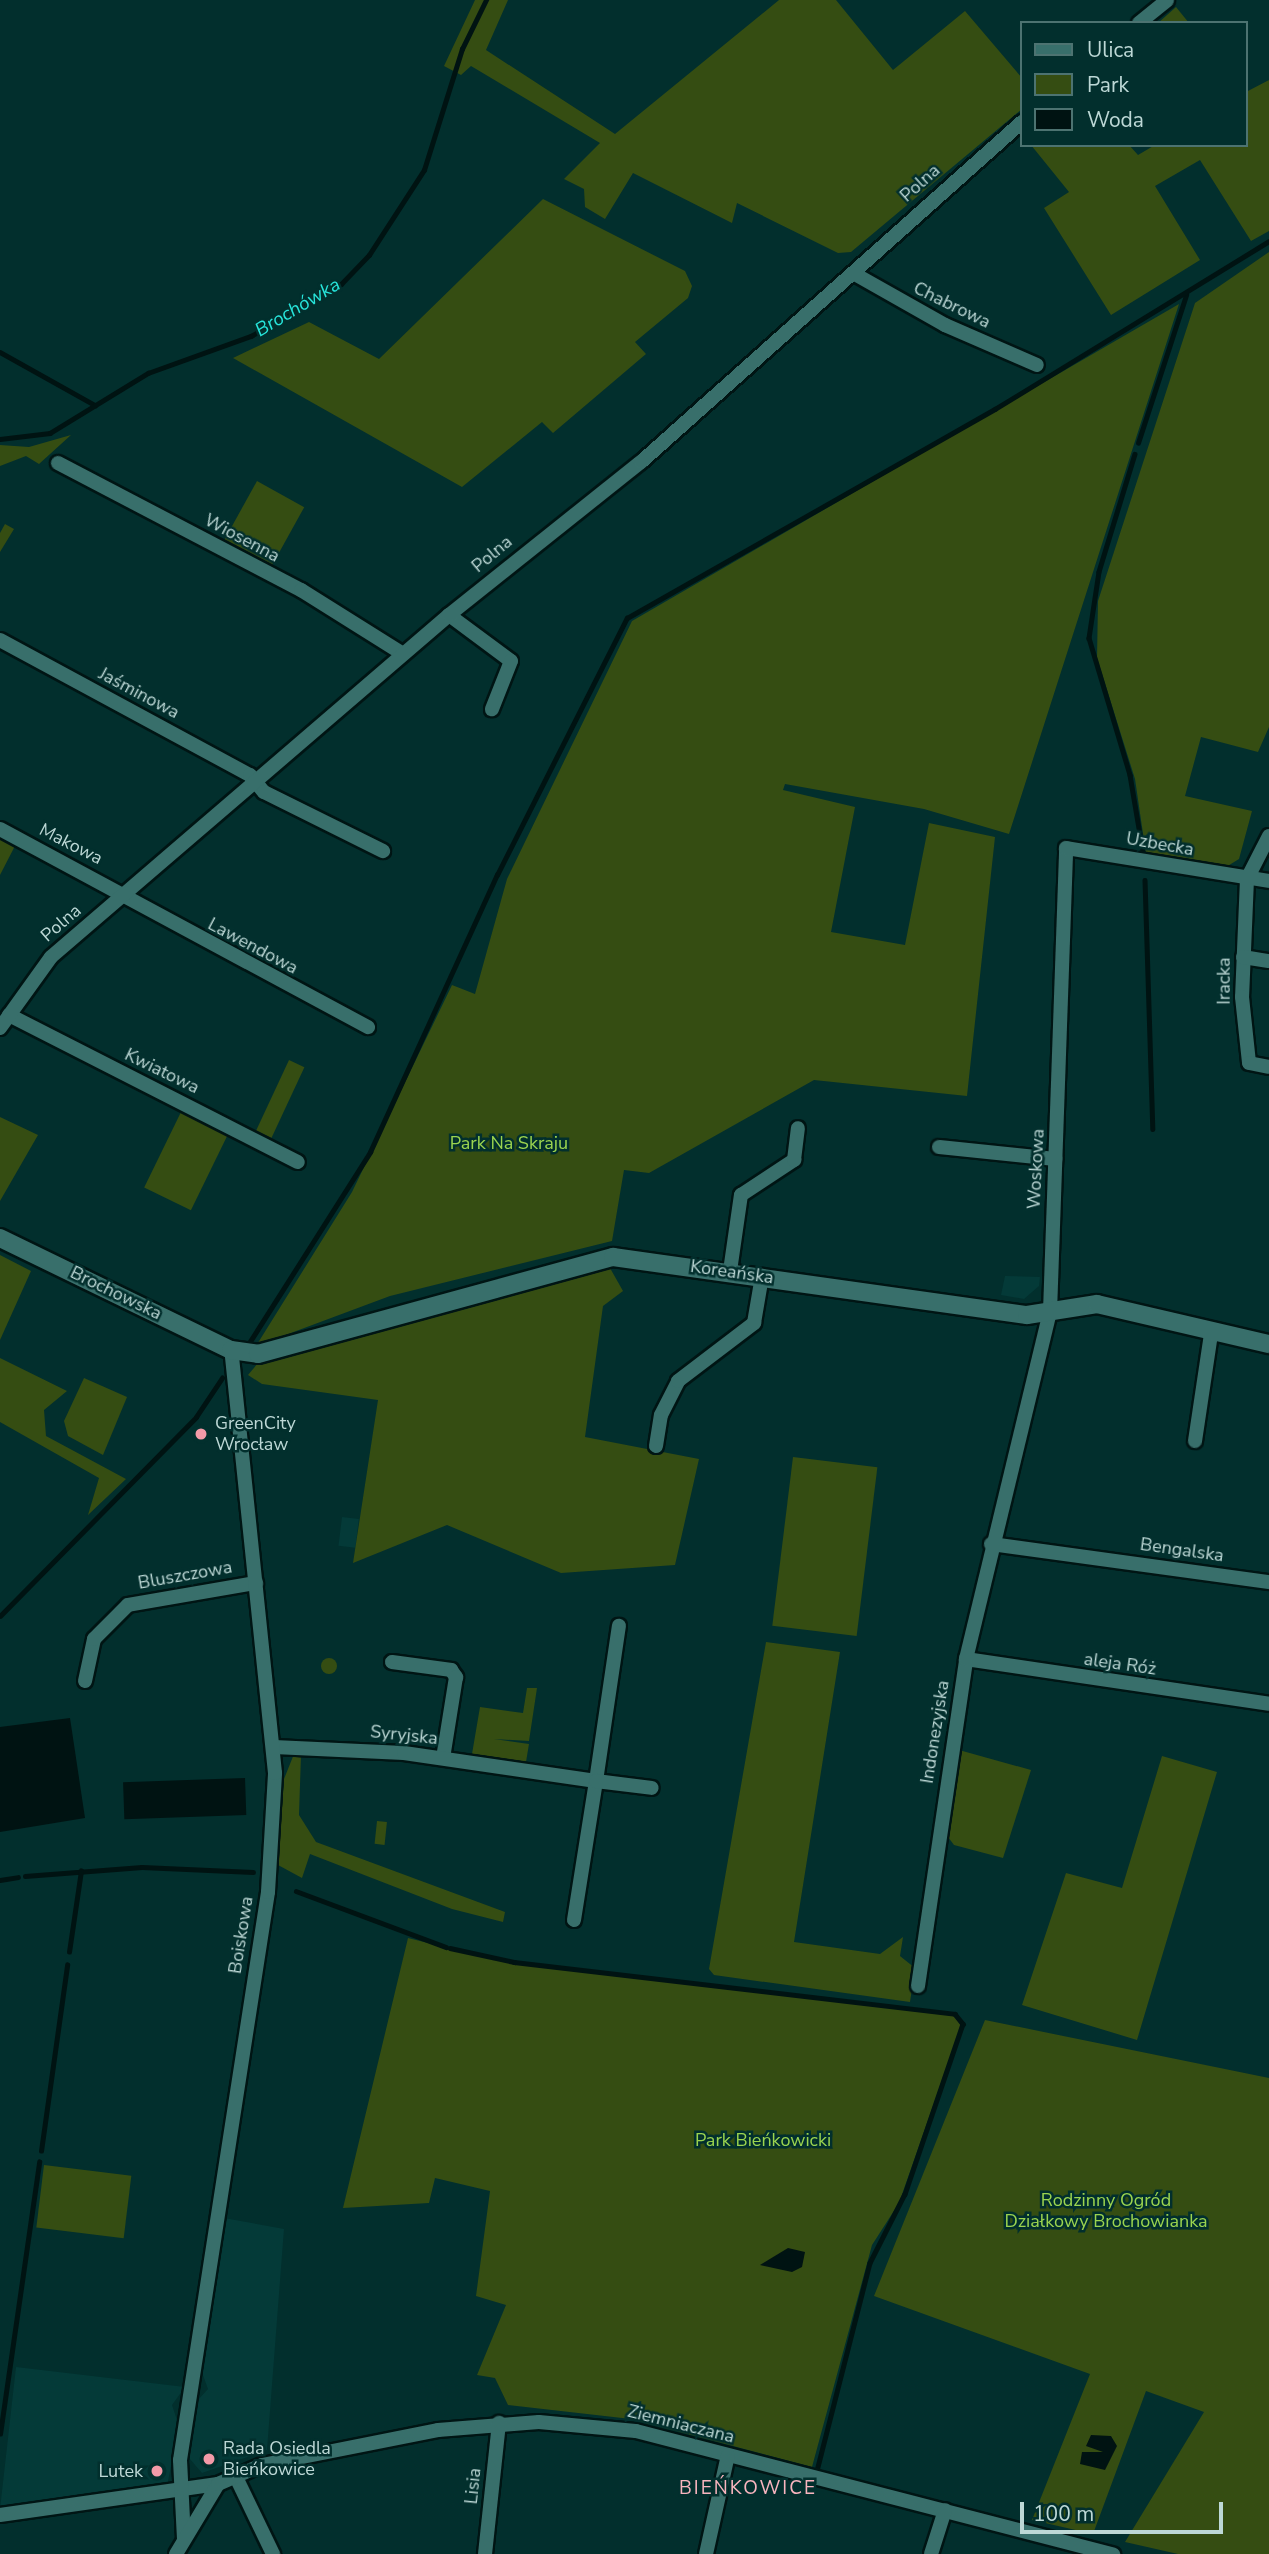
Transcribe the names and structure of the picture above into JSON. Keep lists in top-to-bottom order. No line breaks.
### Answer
{"streets":{"street":["Polna","Chabrowa","Wiosenna","Jaśminowa","Makowa","Uzbecka","Lawendowa","Iracka","Kwiatowa","Woskowa","Koreańska","Brochowska","Bengalska","Bluszczowa","aleja Róż","Indonezyjska","Syryjska","Boiskowa","Ziemniaczana","Lisia"]},"crossings":[["Polna","Chabrowa"],["Polna","Wiosenna"],["Polna","Jaśminowa"],["Polna","Makowa"],["Polna","Lawendowa"],["Polna","Kwiatowa"],["Makowa","Lawendowa"],["Uzbecka","Iracka"],["Uzbecka","Woskowa"],["Woskowa","Koreańska"],["Woskowa","Indonezyjska"],["Koreańska","Brochowska"],["Brochowska","Boiskowa"],["Bengalska","Indonezyjska"],["Bluszczowa","Boiskowa"],["aleja Róż","Indonezyjska"],["Syryjska","Boiskowa"],["Ziemniaczana","Lisia"]],"districts":["BIEŃKOWICE"],"water":["Brochówka"],"parks":["Park Na Skraju","Park Bieńkowicki","Rodzinny Ogród Działkowy Brochowianka"],"places":["GreenCity Wrocław","Rada Osiedla Bieńkowice","Lutek"],"legend":["Ulica","Park","Woda"],"scale_bar":"100 m"}
